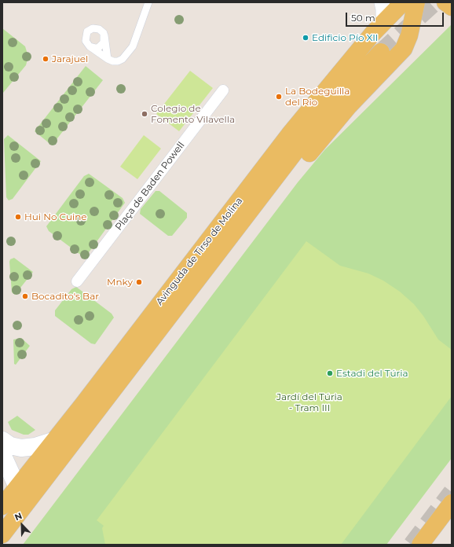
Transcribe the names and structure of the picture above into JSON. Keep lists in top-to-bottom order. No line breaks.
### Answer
{"streets":{"main road":["Avinguda de Tirso de Molina"],"street":["Plaça de Baden Powell"]},"parks":["Jardí del Túria - Tram III"],"places":["Edificio Pío XII","Jarajuel","La Bodeguilla del Rio","Colegio de Fomento Vilavella","Hui No Cuine","Mnky","Bocadito's Bar","Estadi del Túria"],"scale_bar":"50 m","north":"top left"}
